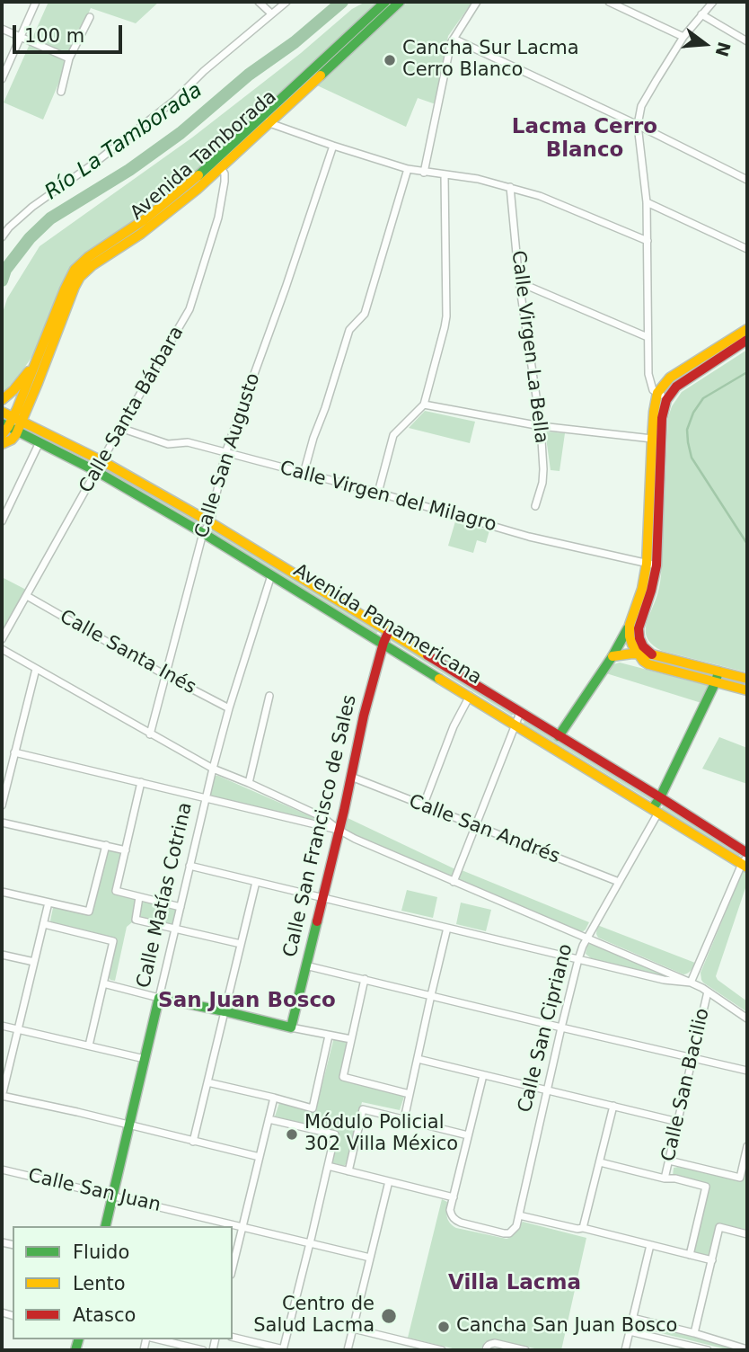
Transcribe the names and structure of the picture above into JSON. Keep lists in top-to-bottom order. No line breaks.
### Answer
{"streets":{"main road":["Avenida Tamborada","Avenida Panamericana","Calle San Francisco de Sales","Calle Matías Cotrina","Calle San Cipriano"],"street":["Calle Virgen La Bella","Calle Santa Bárbara","Calle San Augusto","Calle Virgen del Milagro","Calle Santa Inés","Calle San Andrés","Calle San Bacilio","Calle San Juan"]},"crossings":[["Avenida Tamborada","Calle Santa Bárbara"],["Avenida Tamborada","Avenida Panamericana"],["Calle Santa Bárbara","Calle Virgen del Milagro"],["Calle Santa Bárbara","Avenida Panamericana"],["Calle Santa Bárbara","Calle Santa Inés"],["Calle San Augusto","Calle Virgen del Milagro"],["Calle San Augusto","Avenida Panamericana"],["Calle San Augusto","Calle Santa Inés"],["Avenida Panamericana","Calle San Francisco de Sales"],["Avenida Panamericana","Calle Matías Cotrina"],["Avenida Panamericana","Calle San Cipriano"],["Avenida Panamericana","Calle San Bacilio"],["Calle Santa Inés","Calle Matías Cotrina"],["Calle San Francisco de Sales","Calle San Andrés"],["Calle San Andrés","Calle San Cipriano"],["Calle Matías Cotrina","Calle San Juan"]],"districts":["Lacma Cerro Blanco","San Juan Bosco","Villa Lacma"],"water":["Río La Tamborada"],"places":["Cancha Sur Lacma Cerro Blanco","Módulo Policial 302 Villa México","Centro de Salud Lacma","Cancha San Juan Bosco"],"legend":["Fluido","Lento","Atasco"],"scale_bar":"100 m","north":"right"}
